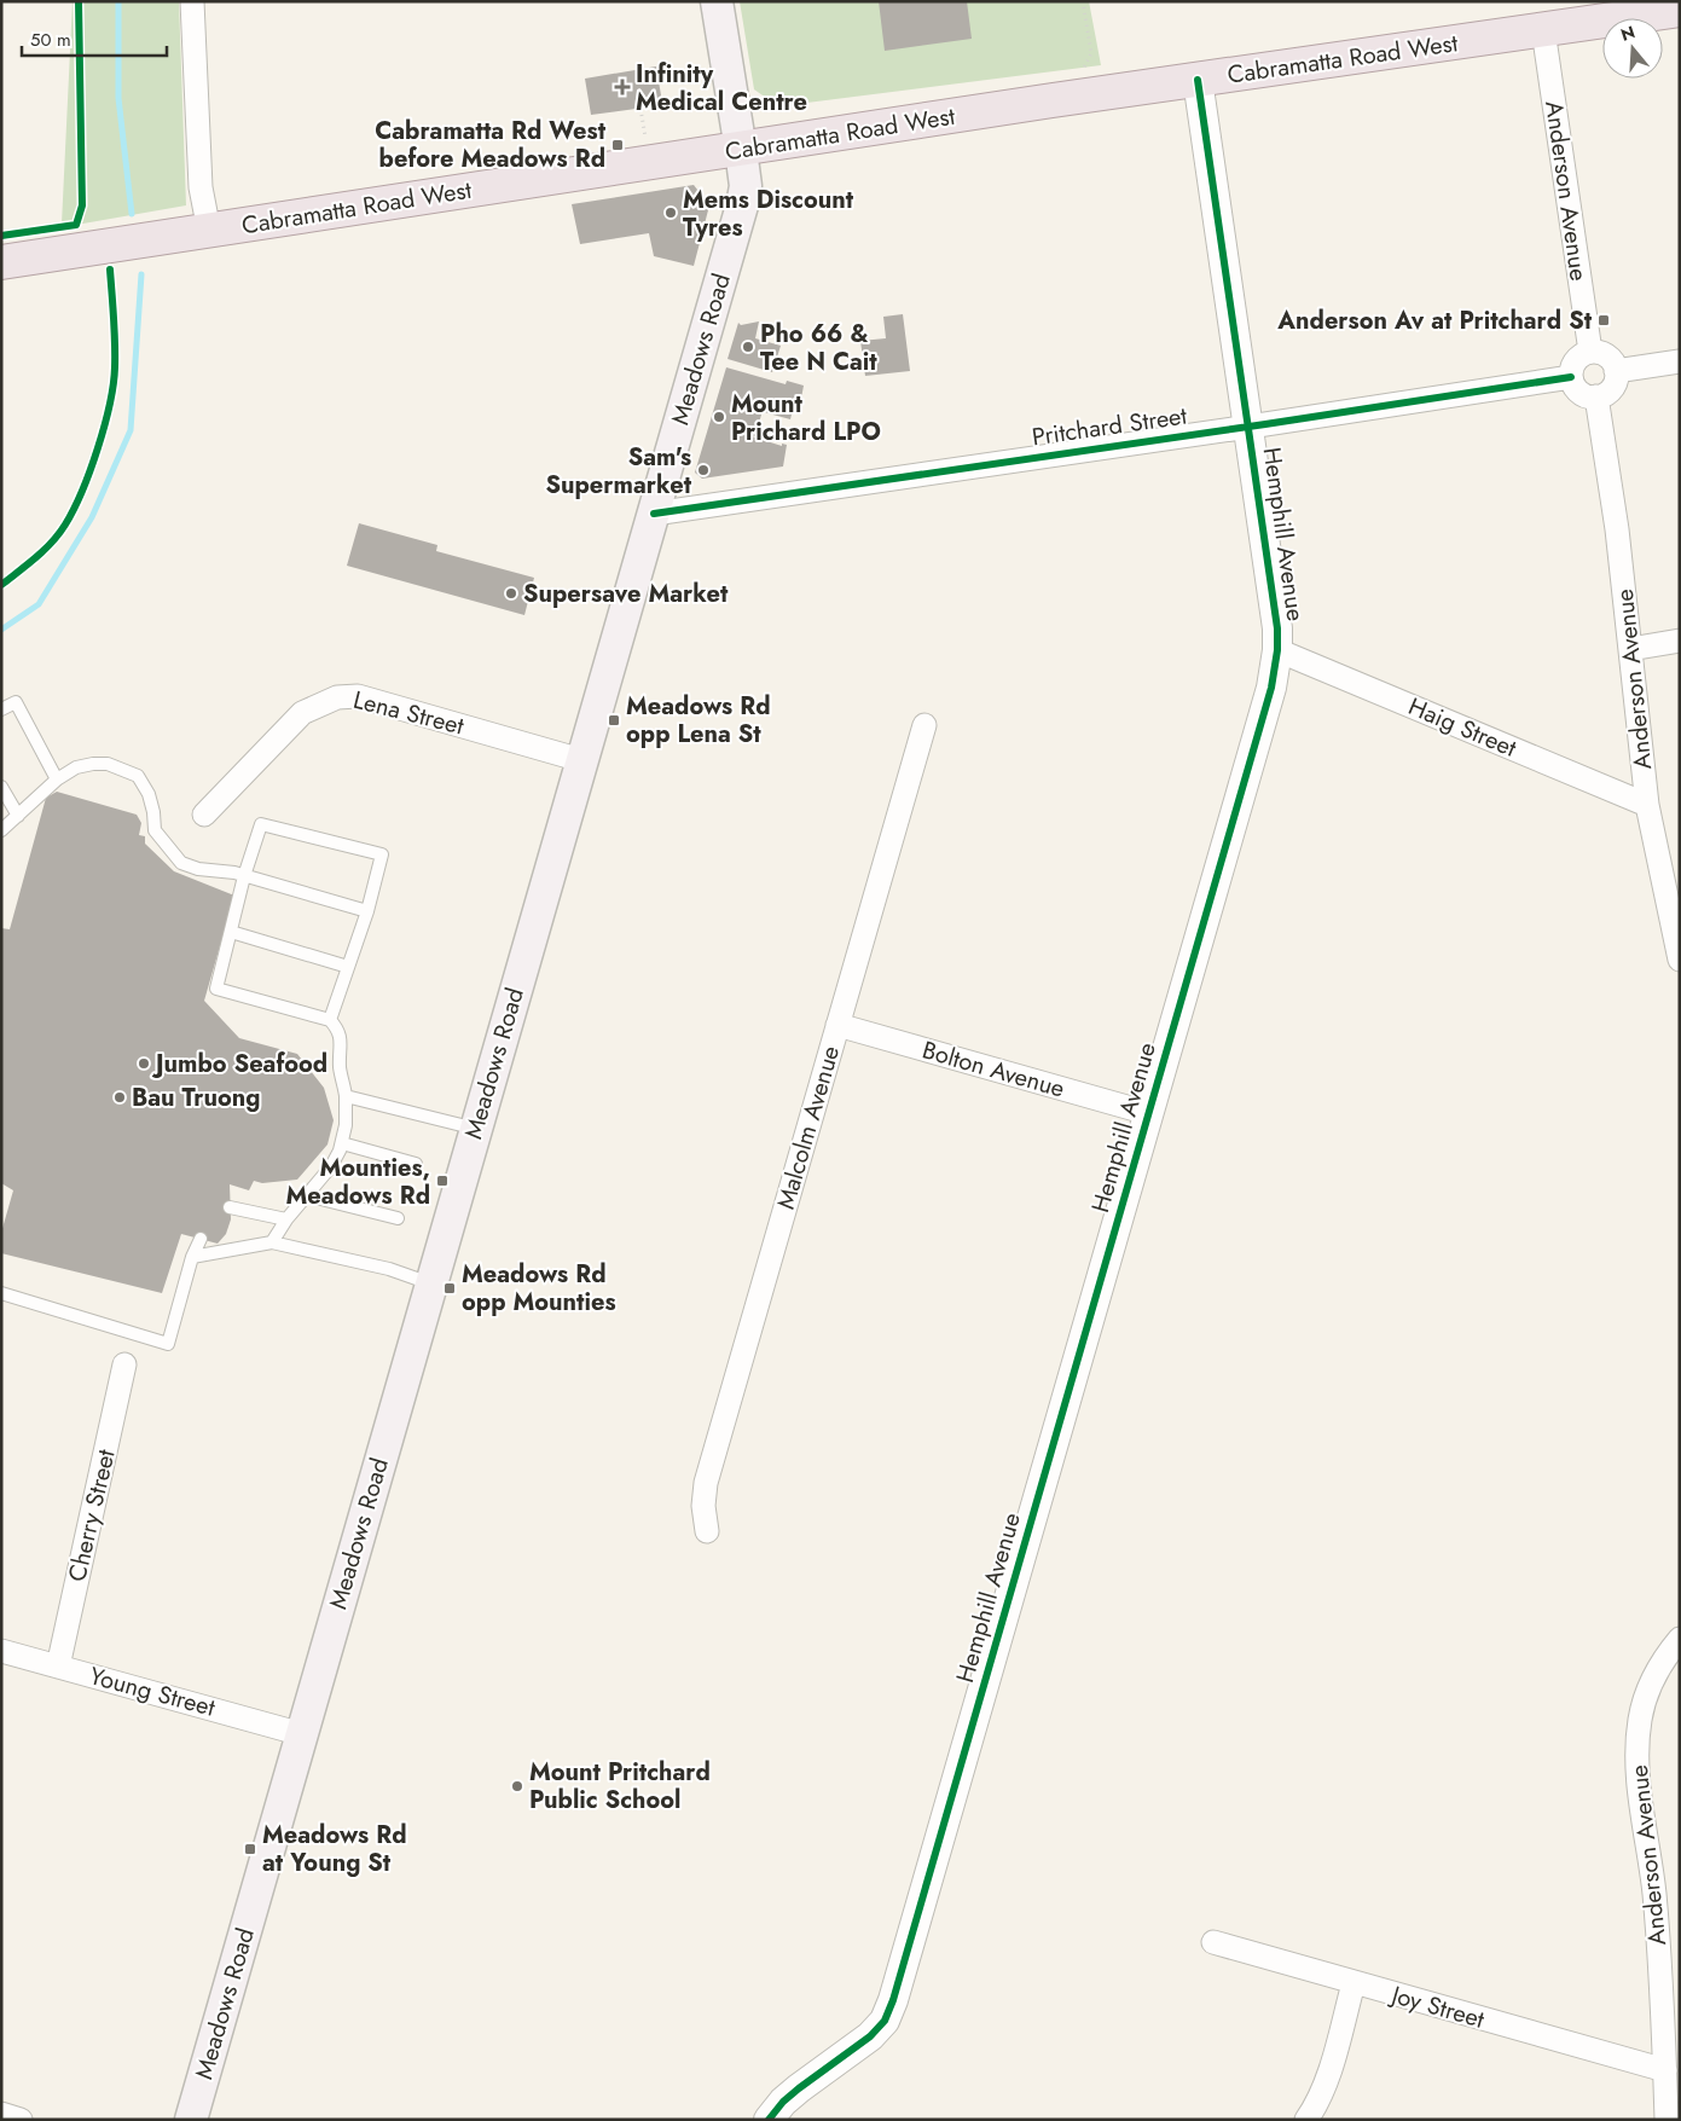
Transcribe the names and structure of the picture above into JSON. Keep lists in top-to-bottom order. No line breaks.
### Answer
{"streets":{"main road":["Cabramatta Road West","Meadows Road"],"street":["Anderson Avenue","Pritchard Street","Hemphill Avenue","Lena Street","Haig Street","Bolton Avenue","Malcolm Avenue","Cherry Street","Young Street","Joy Street"]},"crossings":[["Cabramatta Road West","Anderson Avenue"],["Cabramatta Road West","Meadows Road"],["Cabramatta Road West","Hemphill Avenue"],["Anderson Avenue","Pritchard Street"],["Anderson Avenue","Haig Street"],["Anderson Avenue","Joy Street"],["Meadows Road","Pritchard Street"],["Meadows Road","Lena Street"],["Meadows Road","Young Street"],["Pritchard Street","Hemphill Avenue"],["Hemphill Avenue","Haig Street"],["Hemphill Avenue","Bolton Avenue"],["Bolton Avenue","Malcolm Avenue"],["Cherry Street","Young Street"]],"places":{"health":["Infinity Medical Centre"],"transit":["Cabramatta Rd West before Meadows Rd","Anderson Av at Pritchard St","Meadows Rd opp Lena St","Mounties, Meadows Rd","Meadows Rd opp Mounties","Meadows Rd at Young St"],"other":["Mems Discount Tyres","Pho 66 & Tee N Cait","Mount Prichard LPO","Sam's Supermarket","Supersave Market","Jumbo Seafood","Bau Truong","Mount Pritchard Public School"]},"scale_bar":"50 m","north":"top"}
